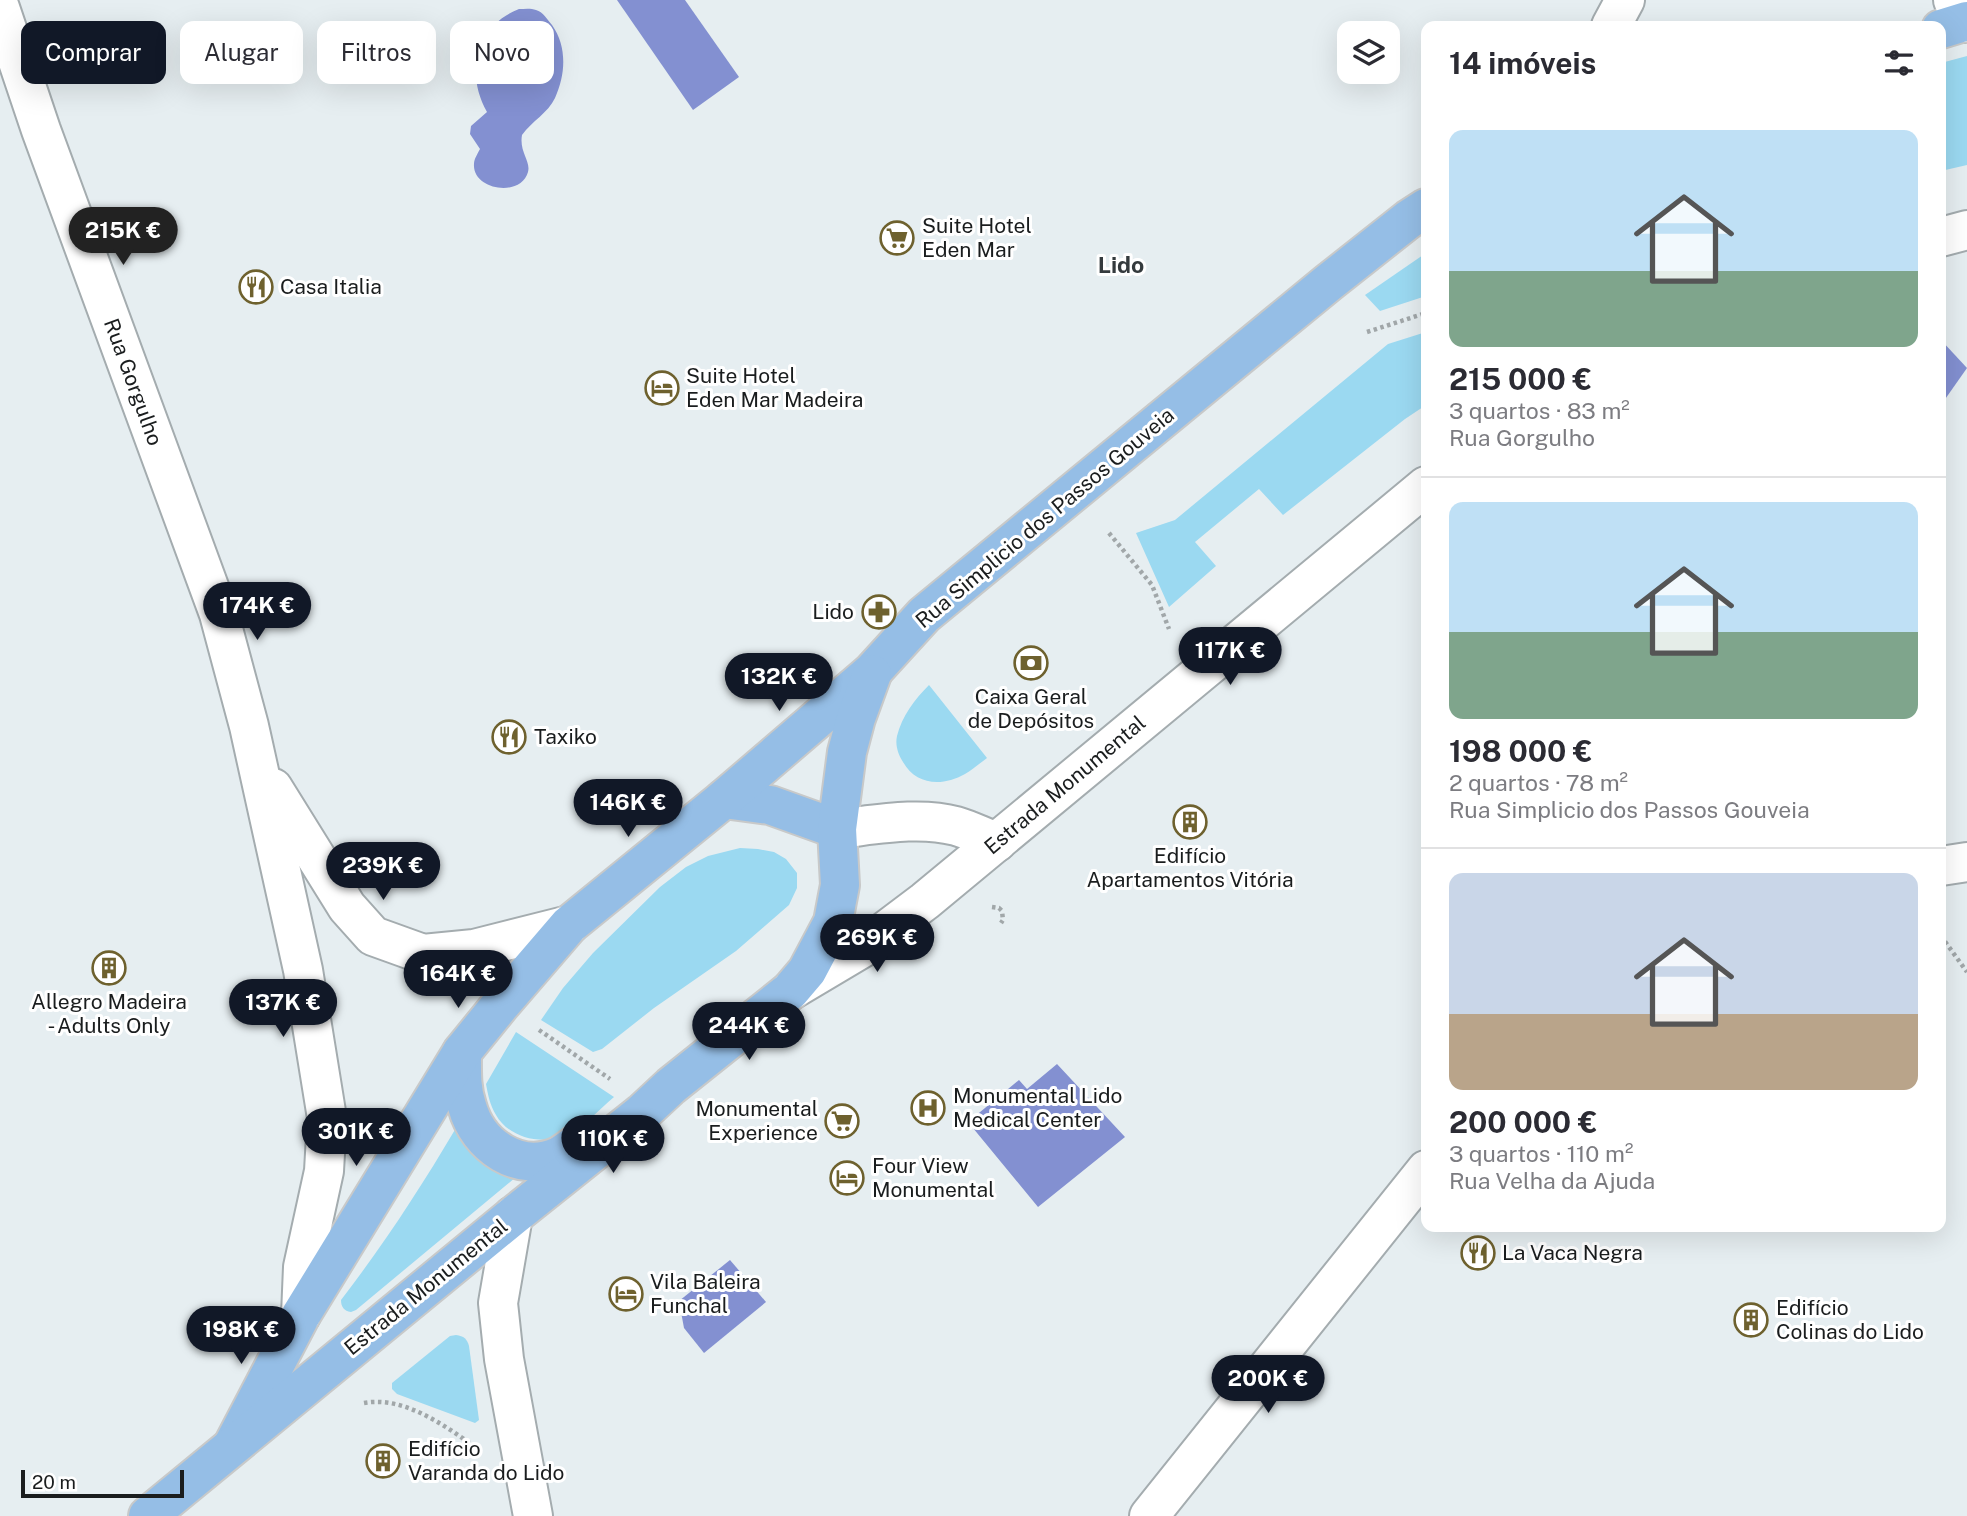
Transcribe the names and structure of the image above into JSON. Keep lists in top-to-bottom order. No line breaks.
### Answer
{"streets":{"main road":["Rua Simplicio dos Passos Gouveia","Estrada Monumental"],"street":["Rua Gorgulho"]},"crossings":[["Rua Gorgulho","Rua Simplicio dos Passos Gouveia"],["Rua Simplicio dos Passos Gouveia","Estrada Monumental"]],"districts":["Lido"],"places":{"supermarket":["Suite Hotel Eden Mar","Monumental Experience"],"restaurant":["Casa Italia","Taxiko","La Vaca Negra"],"hotel":["Suite Hotel Eden Mar Madeira","Four View Monumental","Vila Baleira Funchal"],"pharmacy":["Lido"],"bank":["Caixa Geral de Depósitos"],"building":["Edifício Apartamentos Vitória","Allegro Madeira - Adults Only","Edifício Colinas do Lido","Edifício Varanda do Lido"],"hospital":["Monumental Lido Medical Center"]},"scale_bar":"20 m","page":{"chip":["Comprar","Alugar","Filtros","Novo"],"heading":"14 imóveis","list":[{"name":"215 000 €","note":"3 quartos · 83 m² · Rua Gorgulho"},{"name":"198 000 €","note":"2 quartos · 78 m² · Rua Simplicio dos Passos Gouveia"},{"name":"200 000 €","note":"3 quartos · 110 m² · Rua Velha da Ajuda"}],"price":["215K €","174K €","117K €","132K €","146K €","239K €","269K €","164K €","137K €","244K €","301K €","110K €","198K €","200K €"],"scale":"20 m"}}
